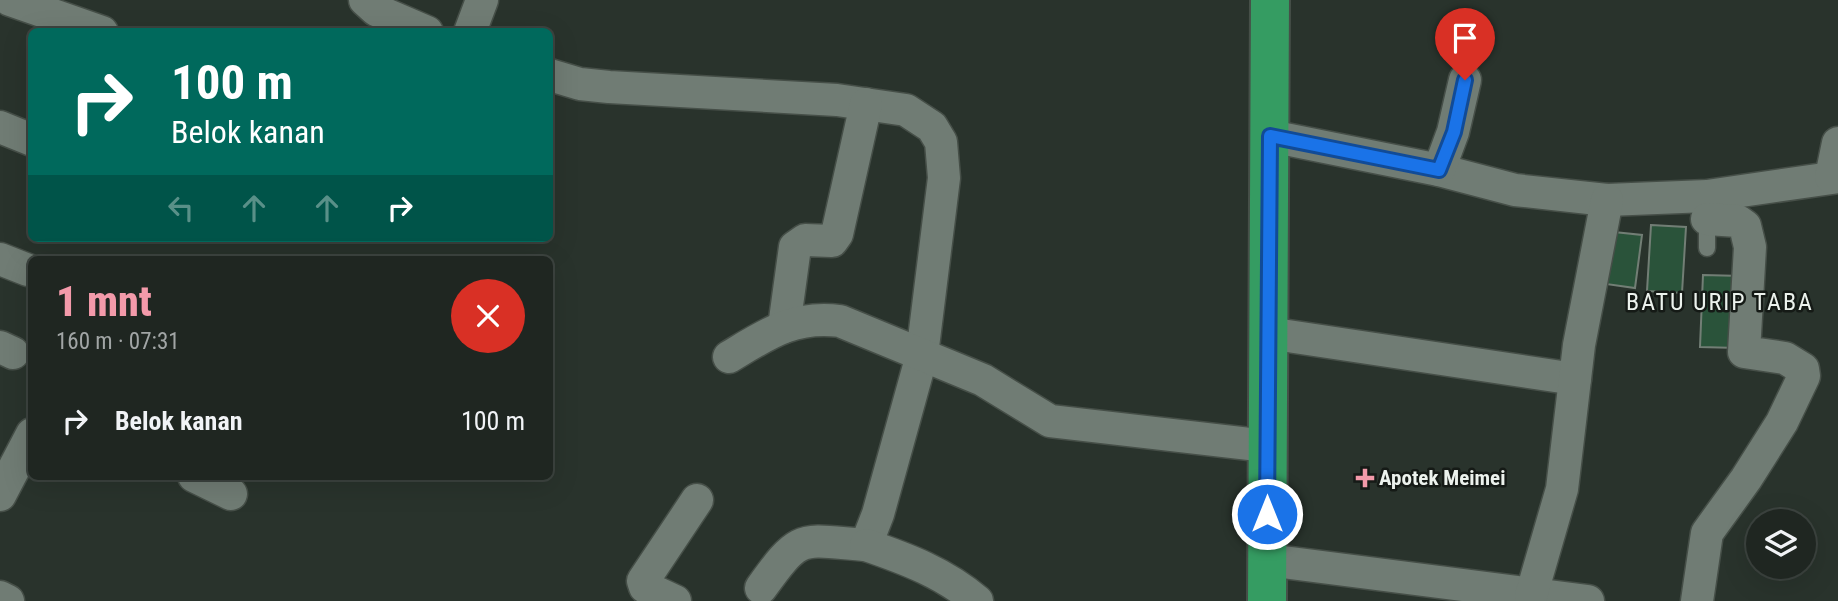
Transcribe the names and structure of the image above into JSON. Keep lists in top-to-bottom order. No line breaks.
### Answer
{"districts":["BATU URIP TABA"],"places":{"health":["Apotek Meimei"]},"page":{"turn":["100 m","Belok kanan"],"heading":["1 mnt","160 m · 07:31"],"list":[{"name":"Belok kanan","value":"100 m"}]}}
